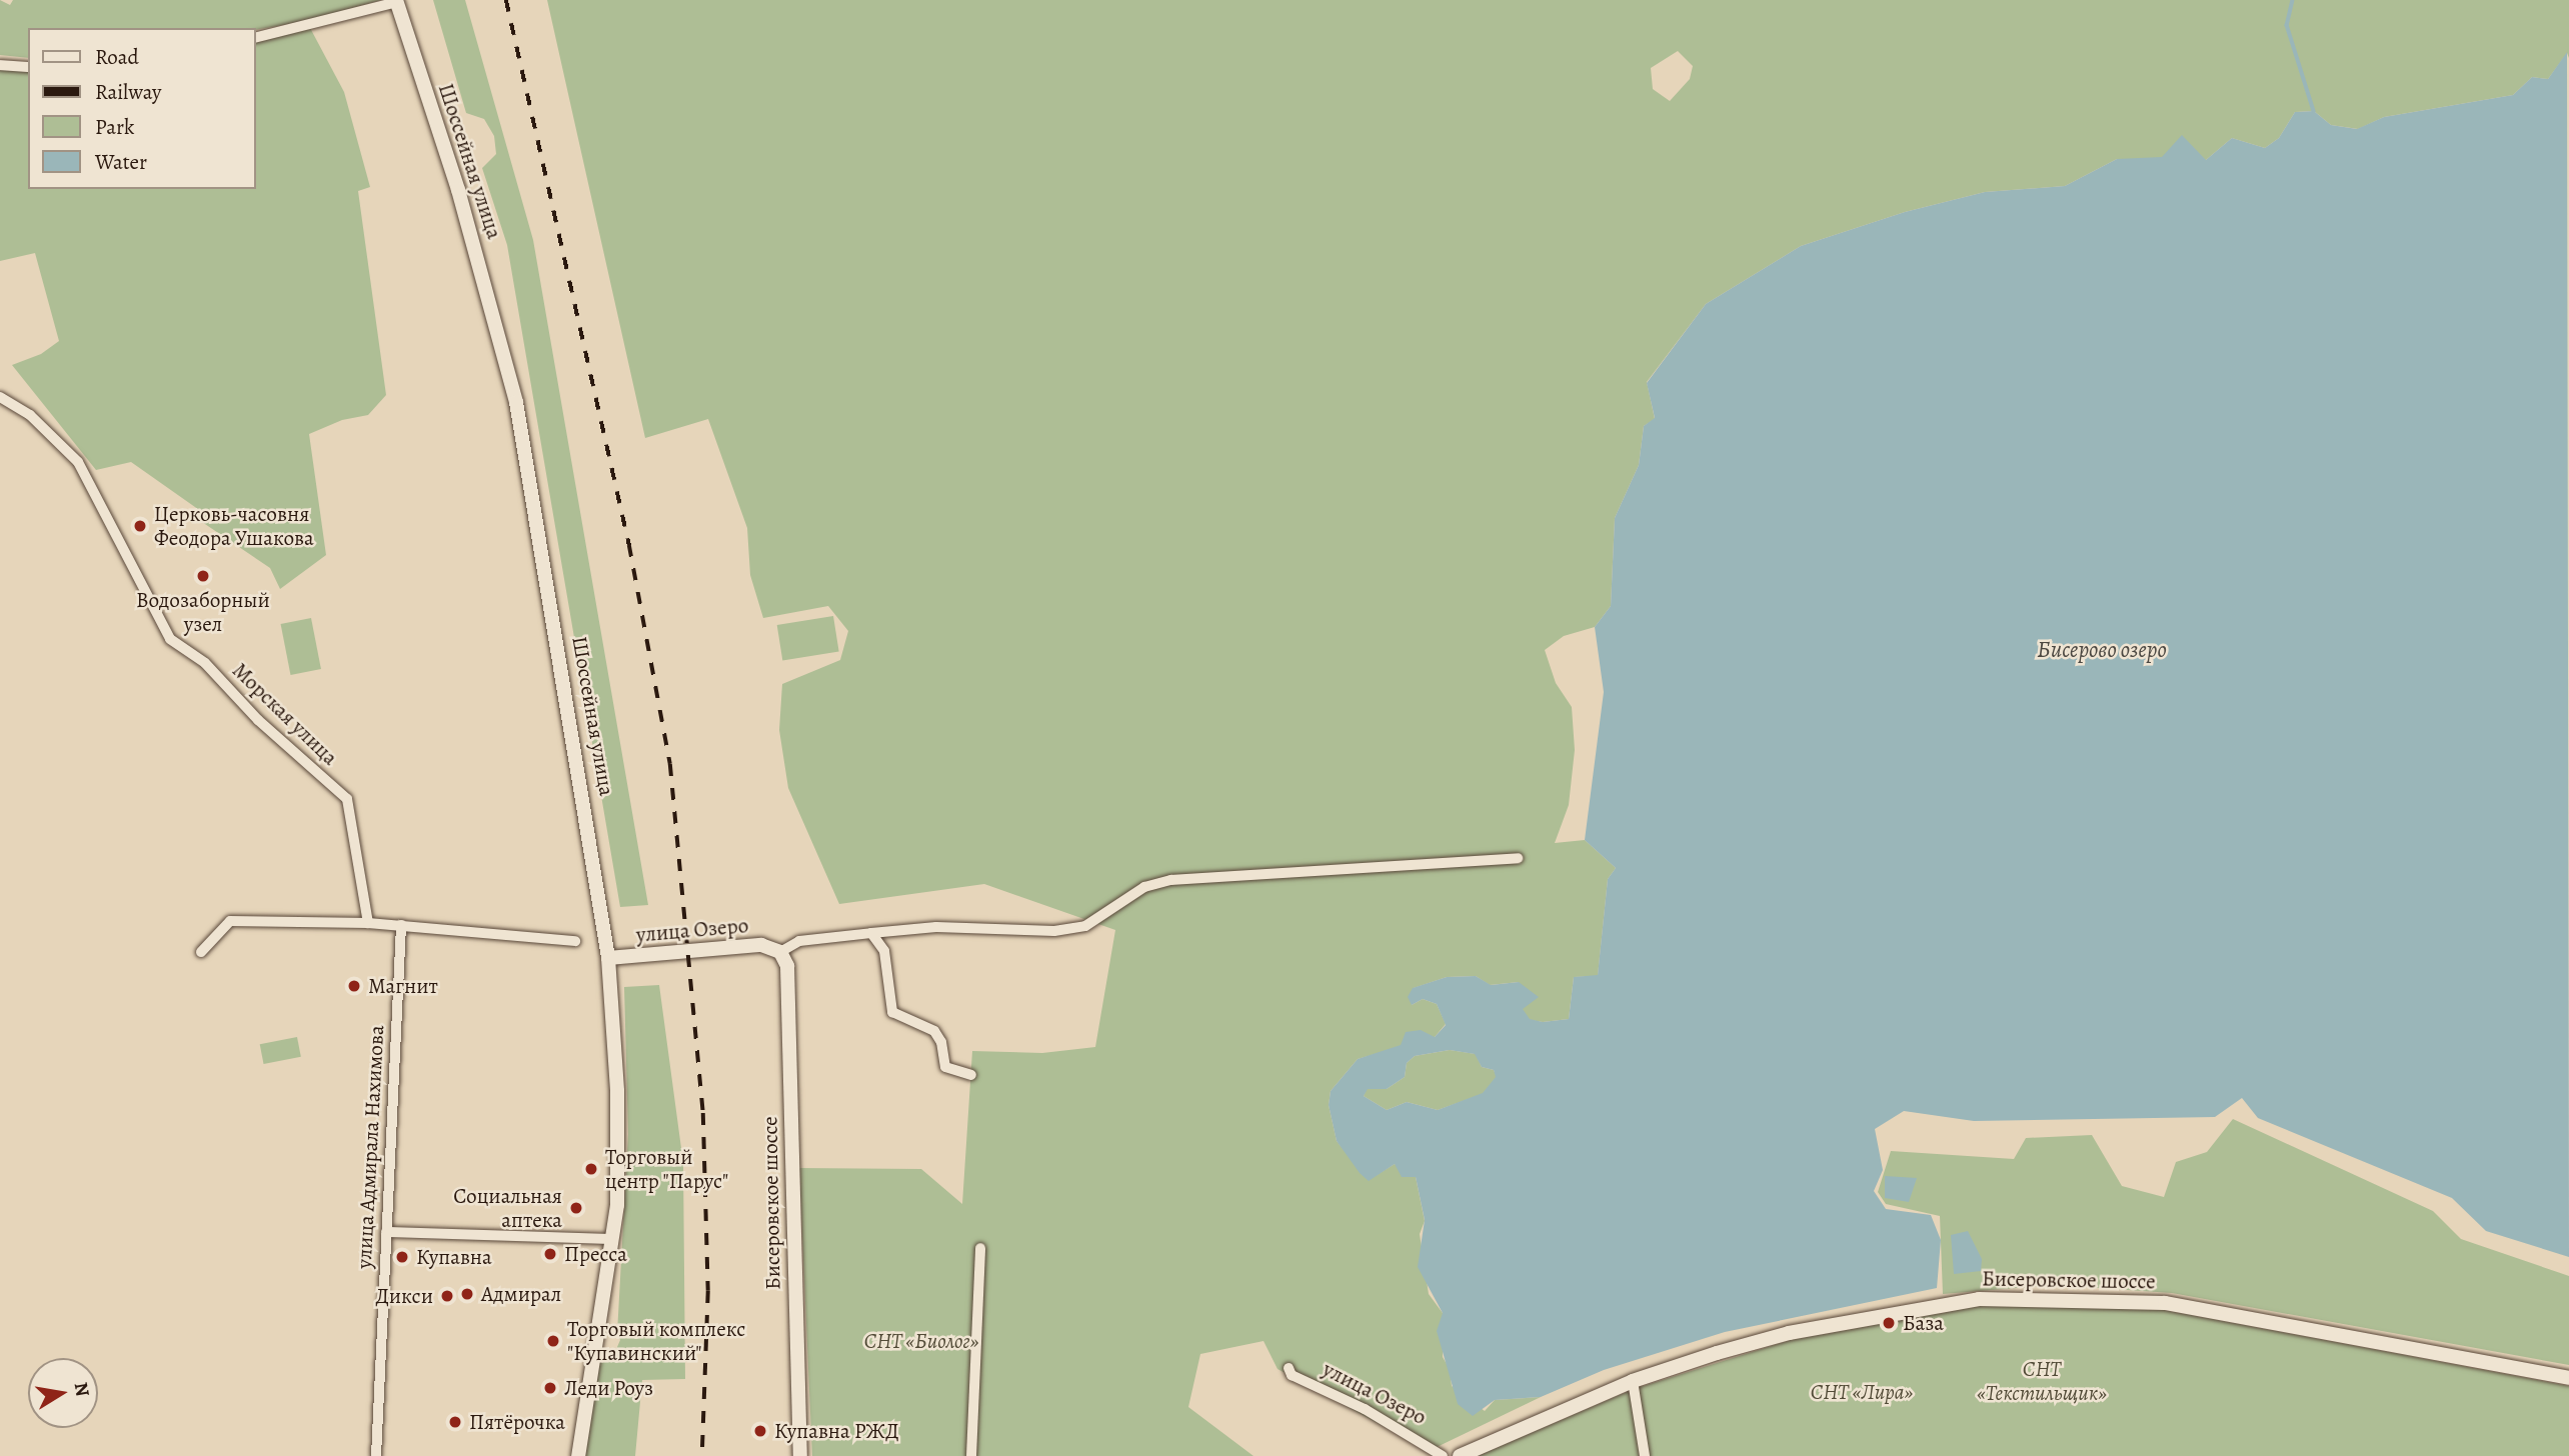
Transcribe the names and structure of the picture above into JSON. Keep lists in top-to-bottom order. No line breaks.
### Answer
{"streets":{"main road":["Шоссейная улица","улица Озеро","Бисеровское шоссе"],"street":["Морская улица","улица Адмирала Нахимова"]},"crossings":[["Шоссейная улица","улица Озеро"],["улица Озеро","Бисеровское шоссе"]],"water":["Бисерово озеро"],"parks":["СНТ «Биолог»","СНТ «Текстильщик»","СНТ «Лира»"],"places":["Церковь-часовня Феодора Ушакова","Водозаборный узел","Магнит","Торговый центр \"Парус\"","Социальная аптека","Пресса","Купавна","Адмирал","Дикси","База","Торговый комплекс \"Купавинский\"","Леди Роуз","Пятёрочка","Купавна РЖД"],"legend":["Road","Railway","Park","Water"],"north":"right"}
